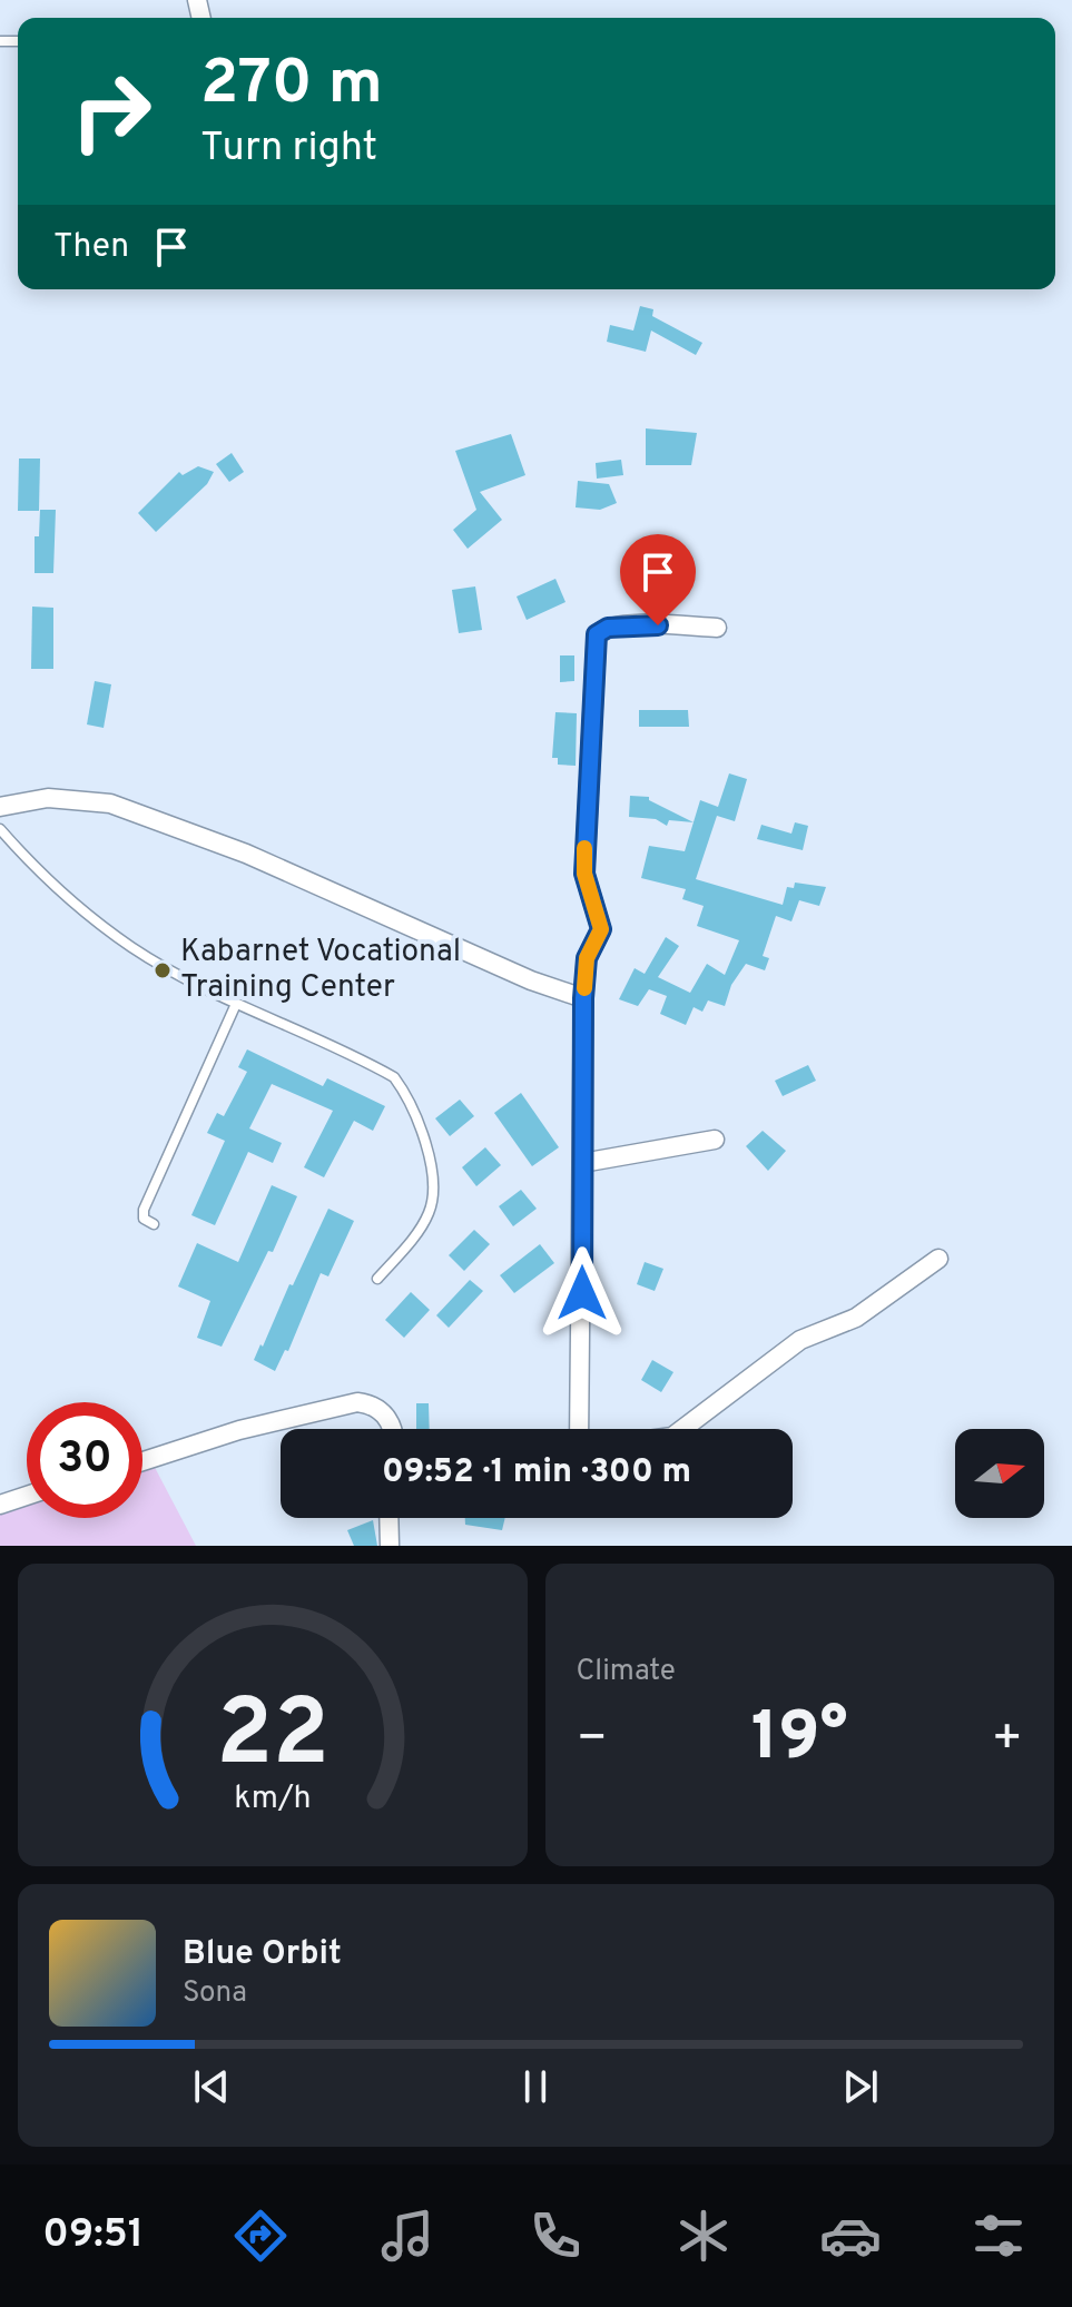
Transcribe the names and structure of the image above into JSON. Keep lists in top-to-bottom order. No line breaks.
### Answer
{"places":["Kabarnet Vocational Training Center"],"north":"right","page":{"turn":["270 m","Turn right"],"then":"Then","limit":"30","trip":"09:52 · 1 min · 300 m","tile":"Climate","heat":["−","19°","+"],"song":["Blue Orbit","Sona"],"tabs":"09:51","gauge":["22","km/h"]}}
